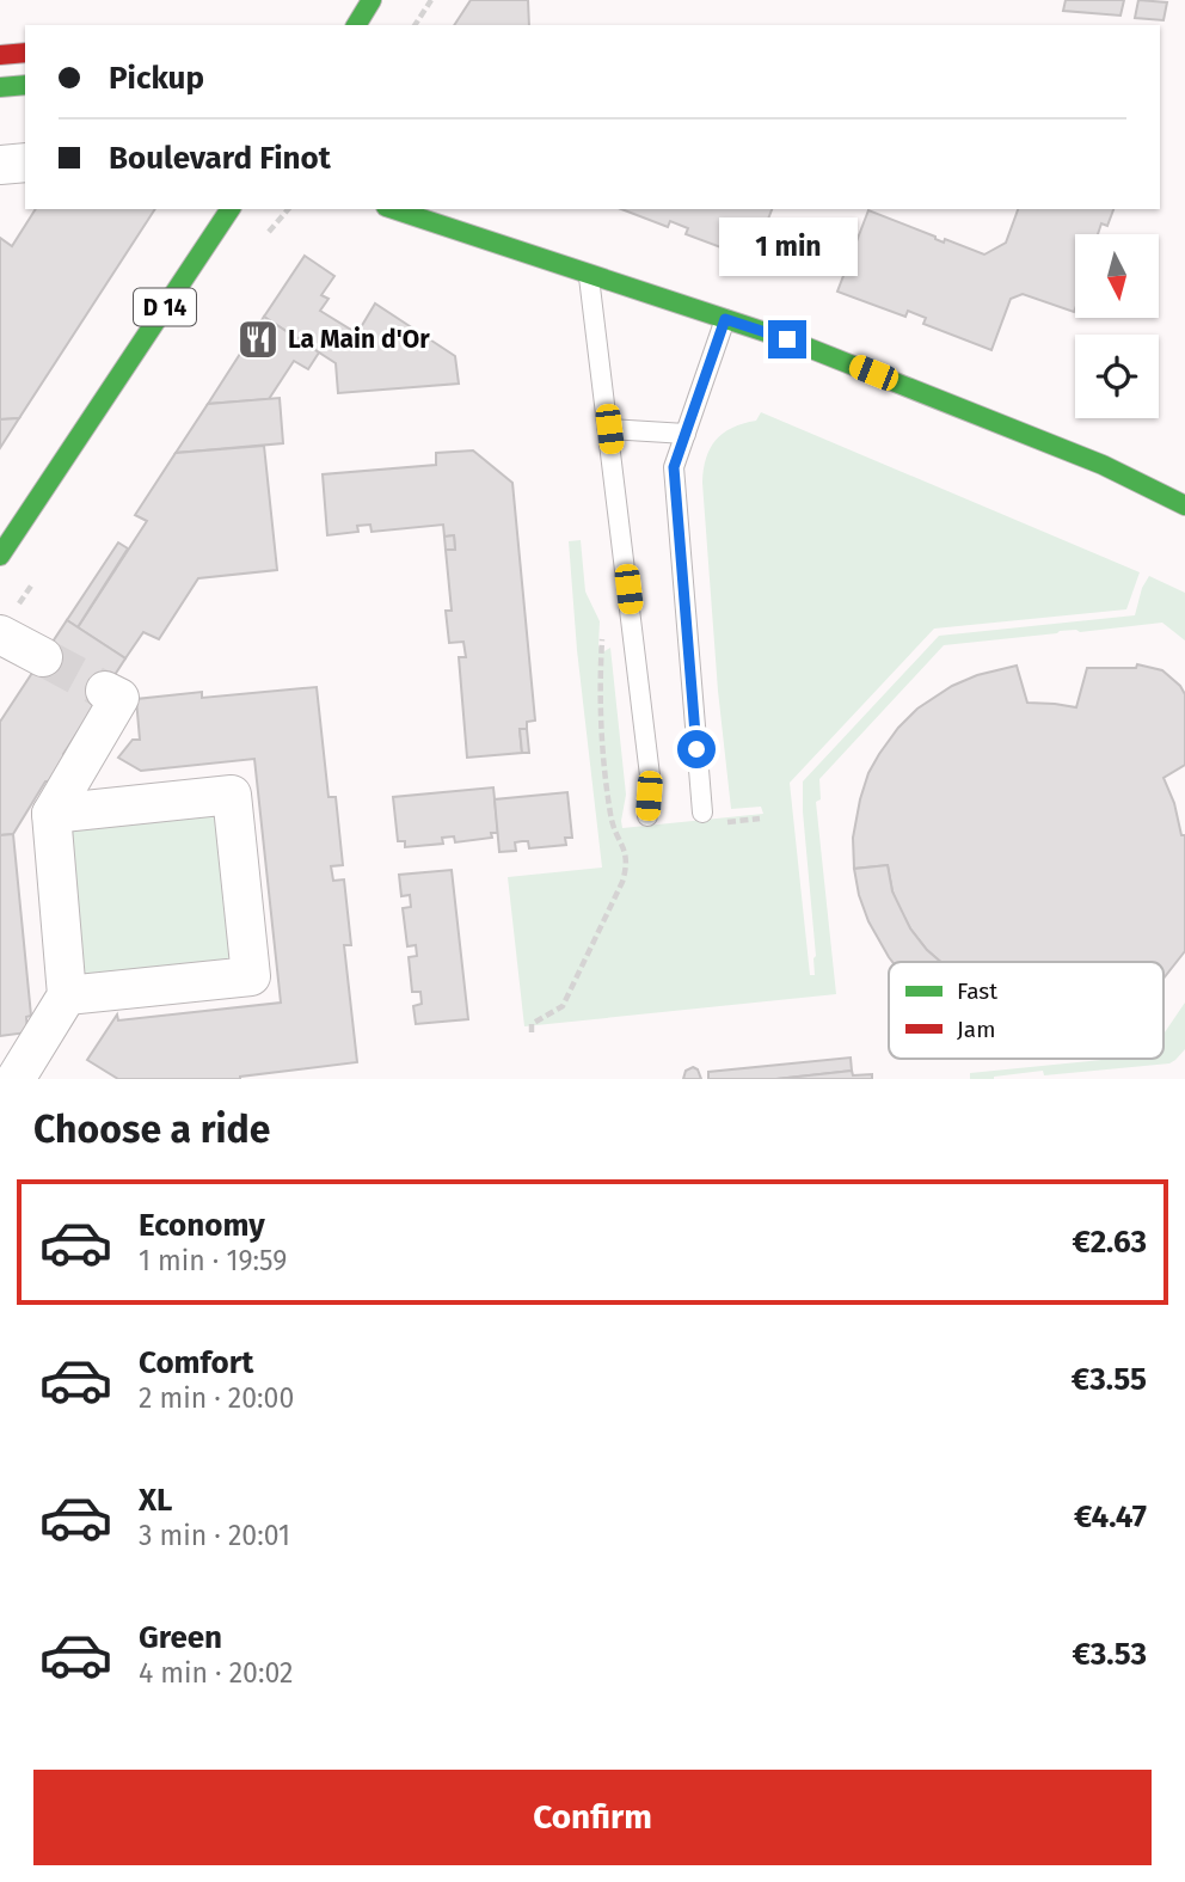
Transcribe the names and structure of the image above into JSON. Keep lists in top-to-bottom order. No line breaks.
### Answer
{"streets":{"street":["D 14"]},"places":{"restaurant":["La Main d'Or"]},"legend":["Fast","Jam"],"north":"bottom","page":{"banner":["Pickup","Boulevard Finot"],"bubble":"1 min","heading":"Choose a ride","list":[{"name":"Economy","note":"1 min · 19:59","value":"€2.63"},{"name":"Comfort","note":"2 min · 20:00","value":"€3.55"},{"name":"XL","note":"3 min · 20:01","value":"€4.47"},{"name":"Green","note":"4 min · 20:02","value":"€3.53"}],"buttons":"Confirm"}}
